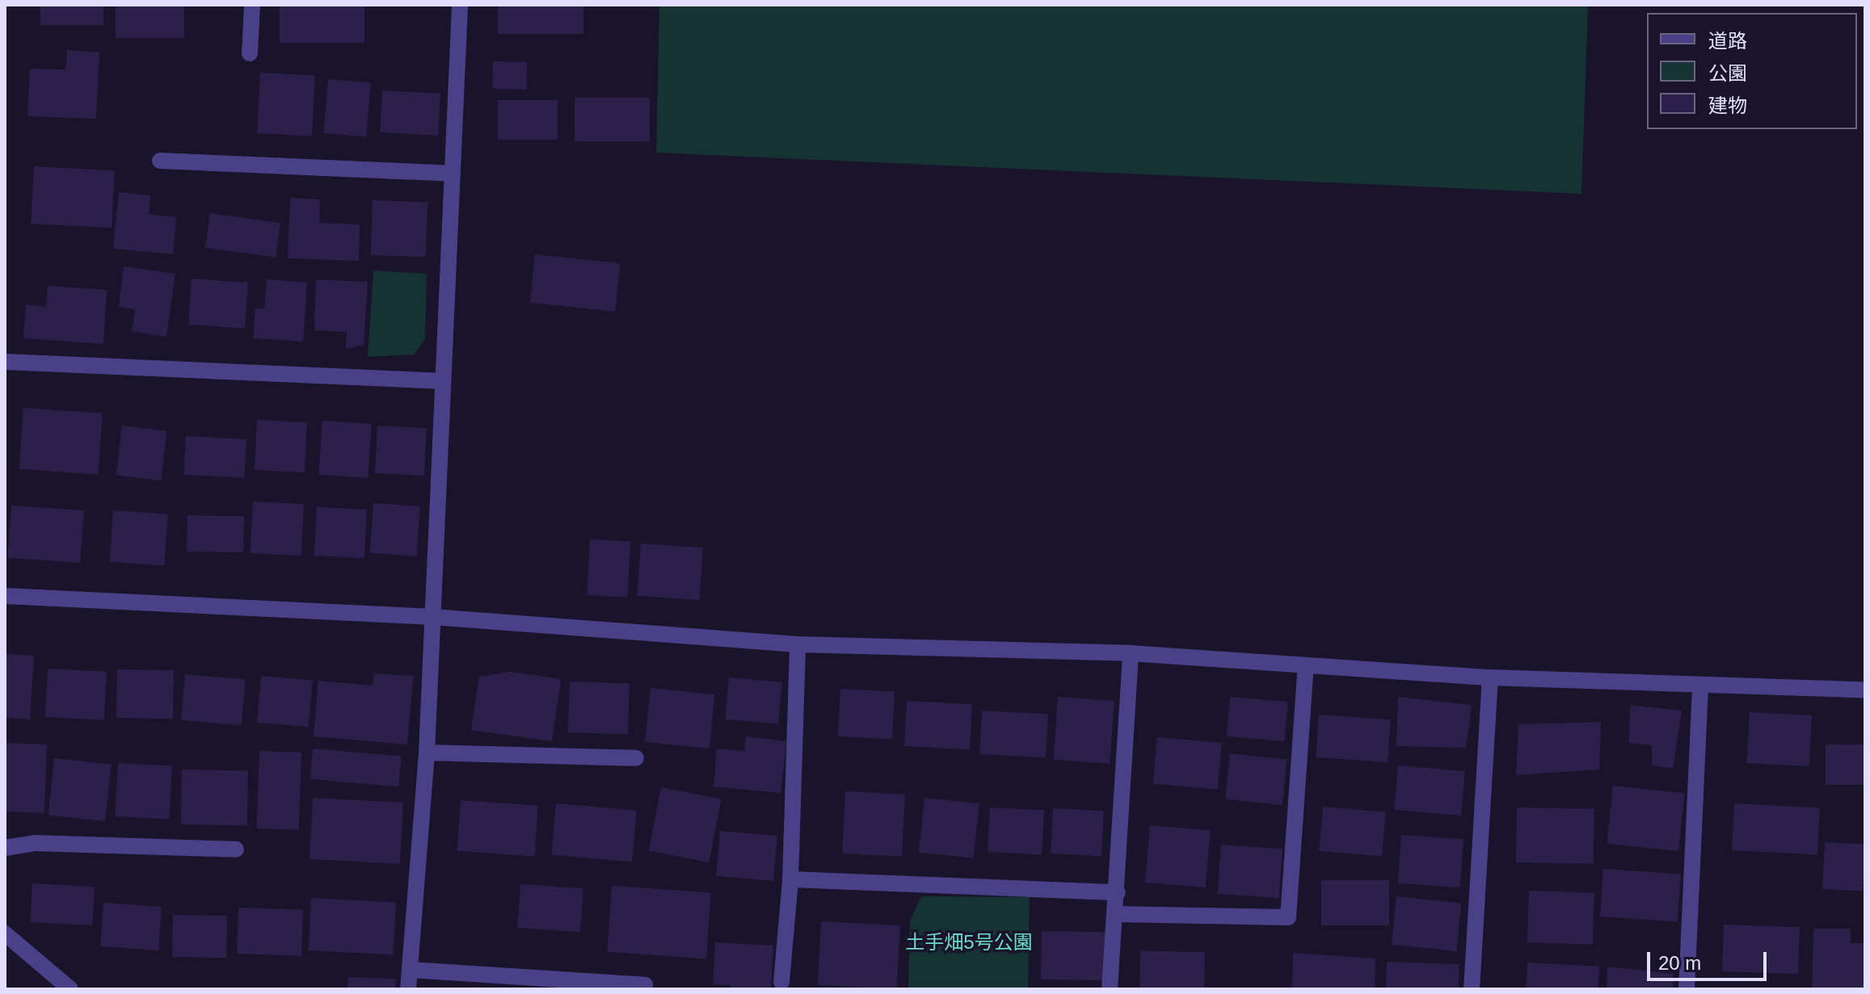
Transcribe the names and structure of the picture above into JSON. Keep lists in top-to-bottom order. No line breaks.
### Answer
{"parks":["土手畑5号公園"],"legend":["道路","公園","建物"],"scale_bar":"20 m"}
